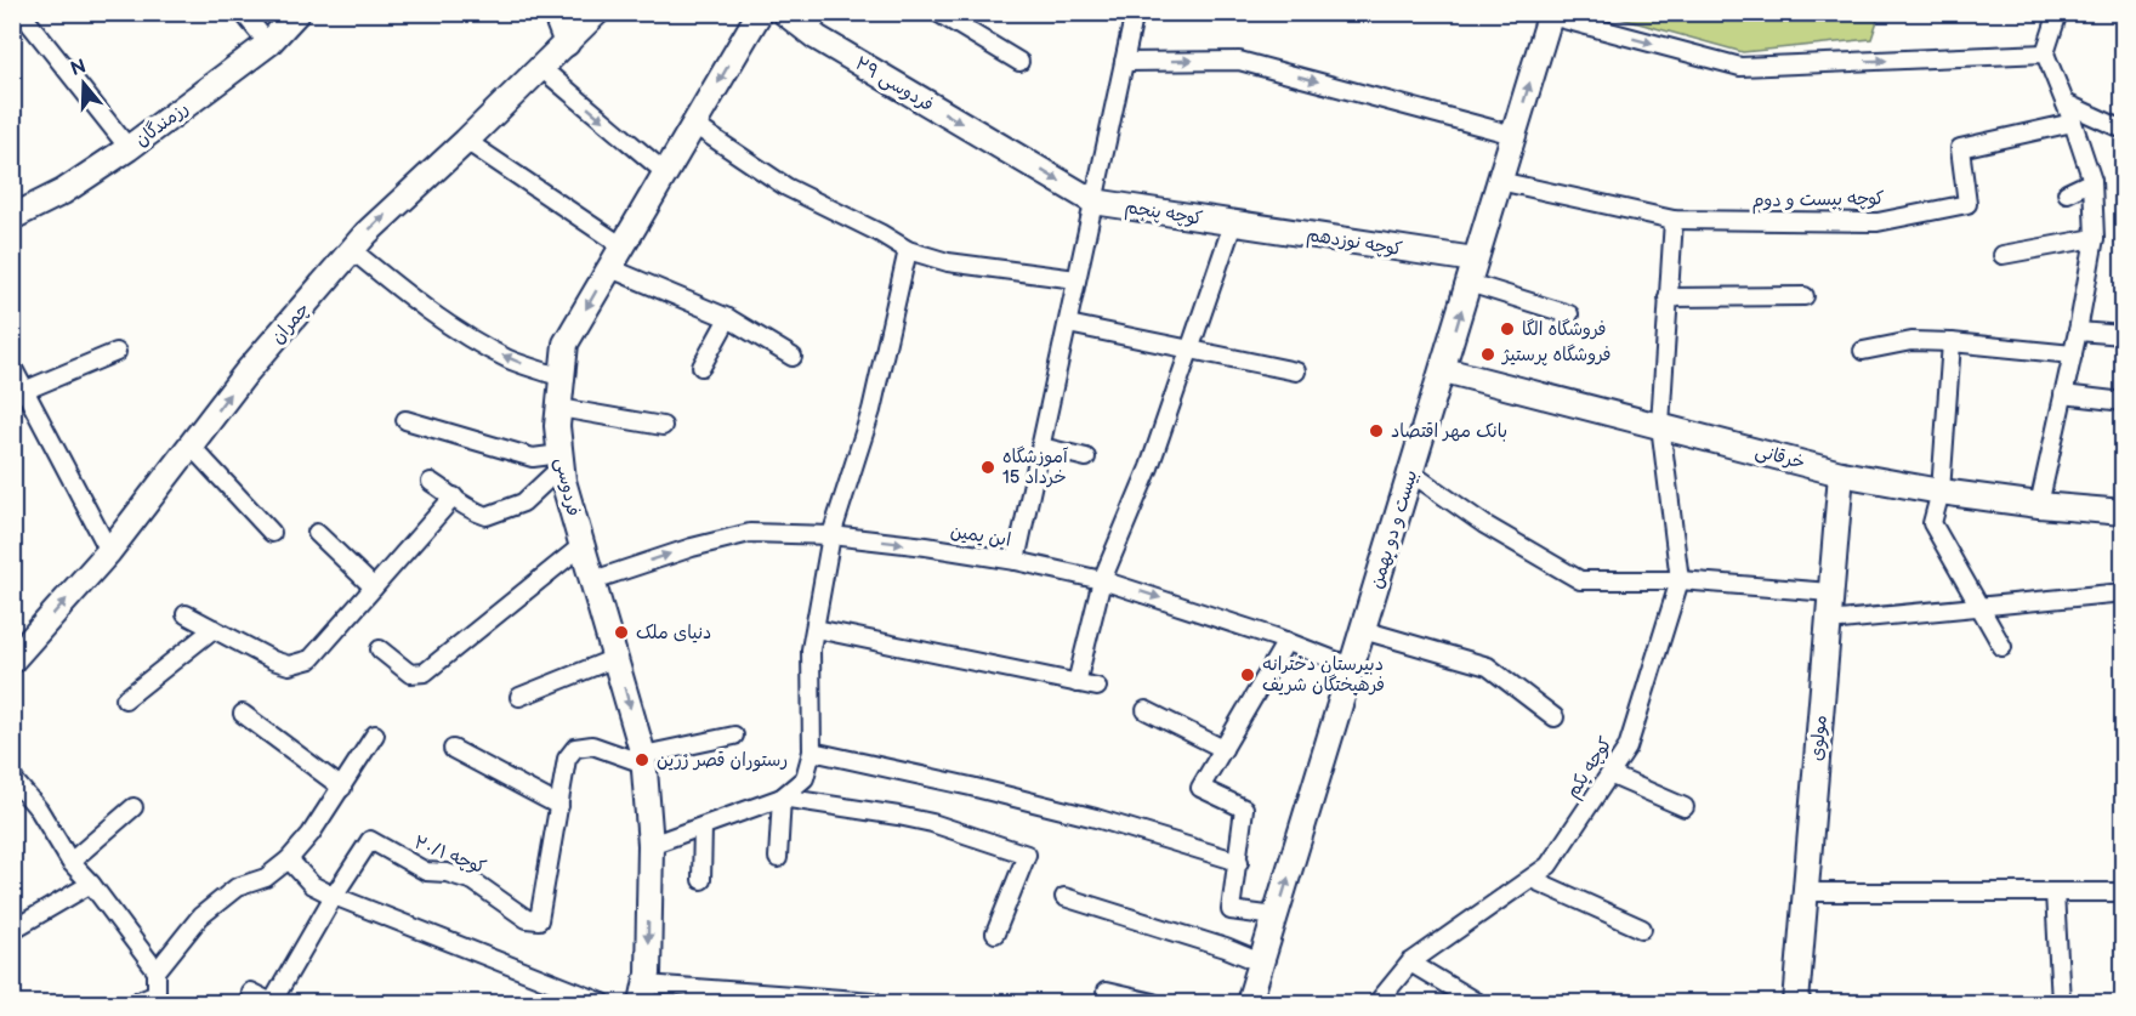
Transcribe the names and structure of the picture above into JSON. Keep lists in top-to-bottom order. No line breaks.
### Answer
{"streets":{"street":["فردوسی ۲۹","رزمندگان","کوچه بیست و دوم","کوچه پنجم","کوچه نوزدهم","چمران","خرقانی","فردوسی","بیست و دو بهمن","ابن یمین","مولوی","کوچه یکم","کوچه ۲۰/۱"]},"crossings":[["فردوسی ۲۹","کوچه پنجم"],["کوچه بیست و دوم","بیست و دو بهمن"],["کوچه بیست و دوم","کوچه یکم"],["کوچه پنجم","کوچه نوزدهم"],["کوچه نوزدهم","بیست و دو بهمن"],["خرقانی","بیست و دو بهمن"],["خرقانی","مولوی"],["خرقانی","کوچه یکم"],["فردوسی","ابن یمین"],["فردوسی","کوچه ۲۰/۱"],["بیست و دو بهمن","ابن یمین"]],"one_way":["چمران","بیست و دو بهمن"],"places":["فروشگاه الگا","فروشگاه پرستيژ","بانک مهر اقتصاد","آموزشگاه 15 خرداد","دنیای ملک","دبیرستان دخترانه فرهیختگان شریف","رستوران قصر زرین"],"north":"top"}
